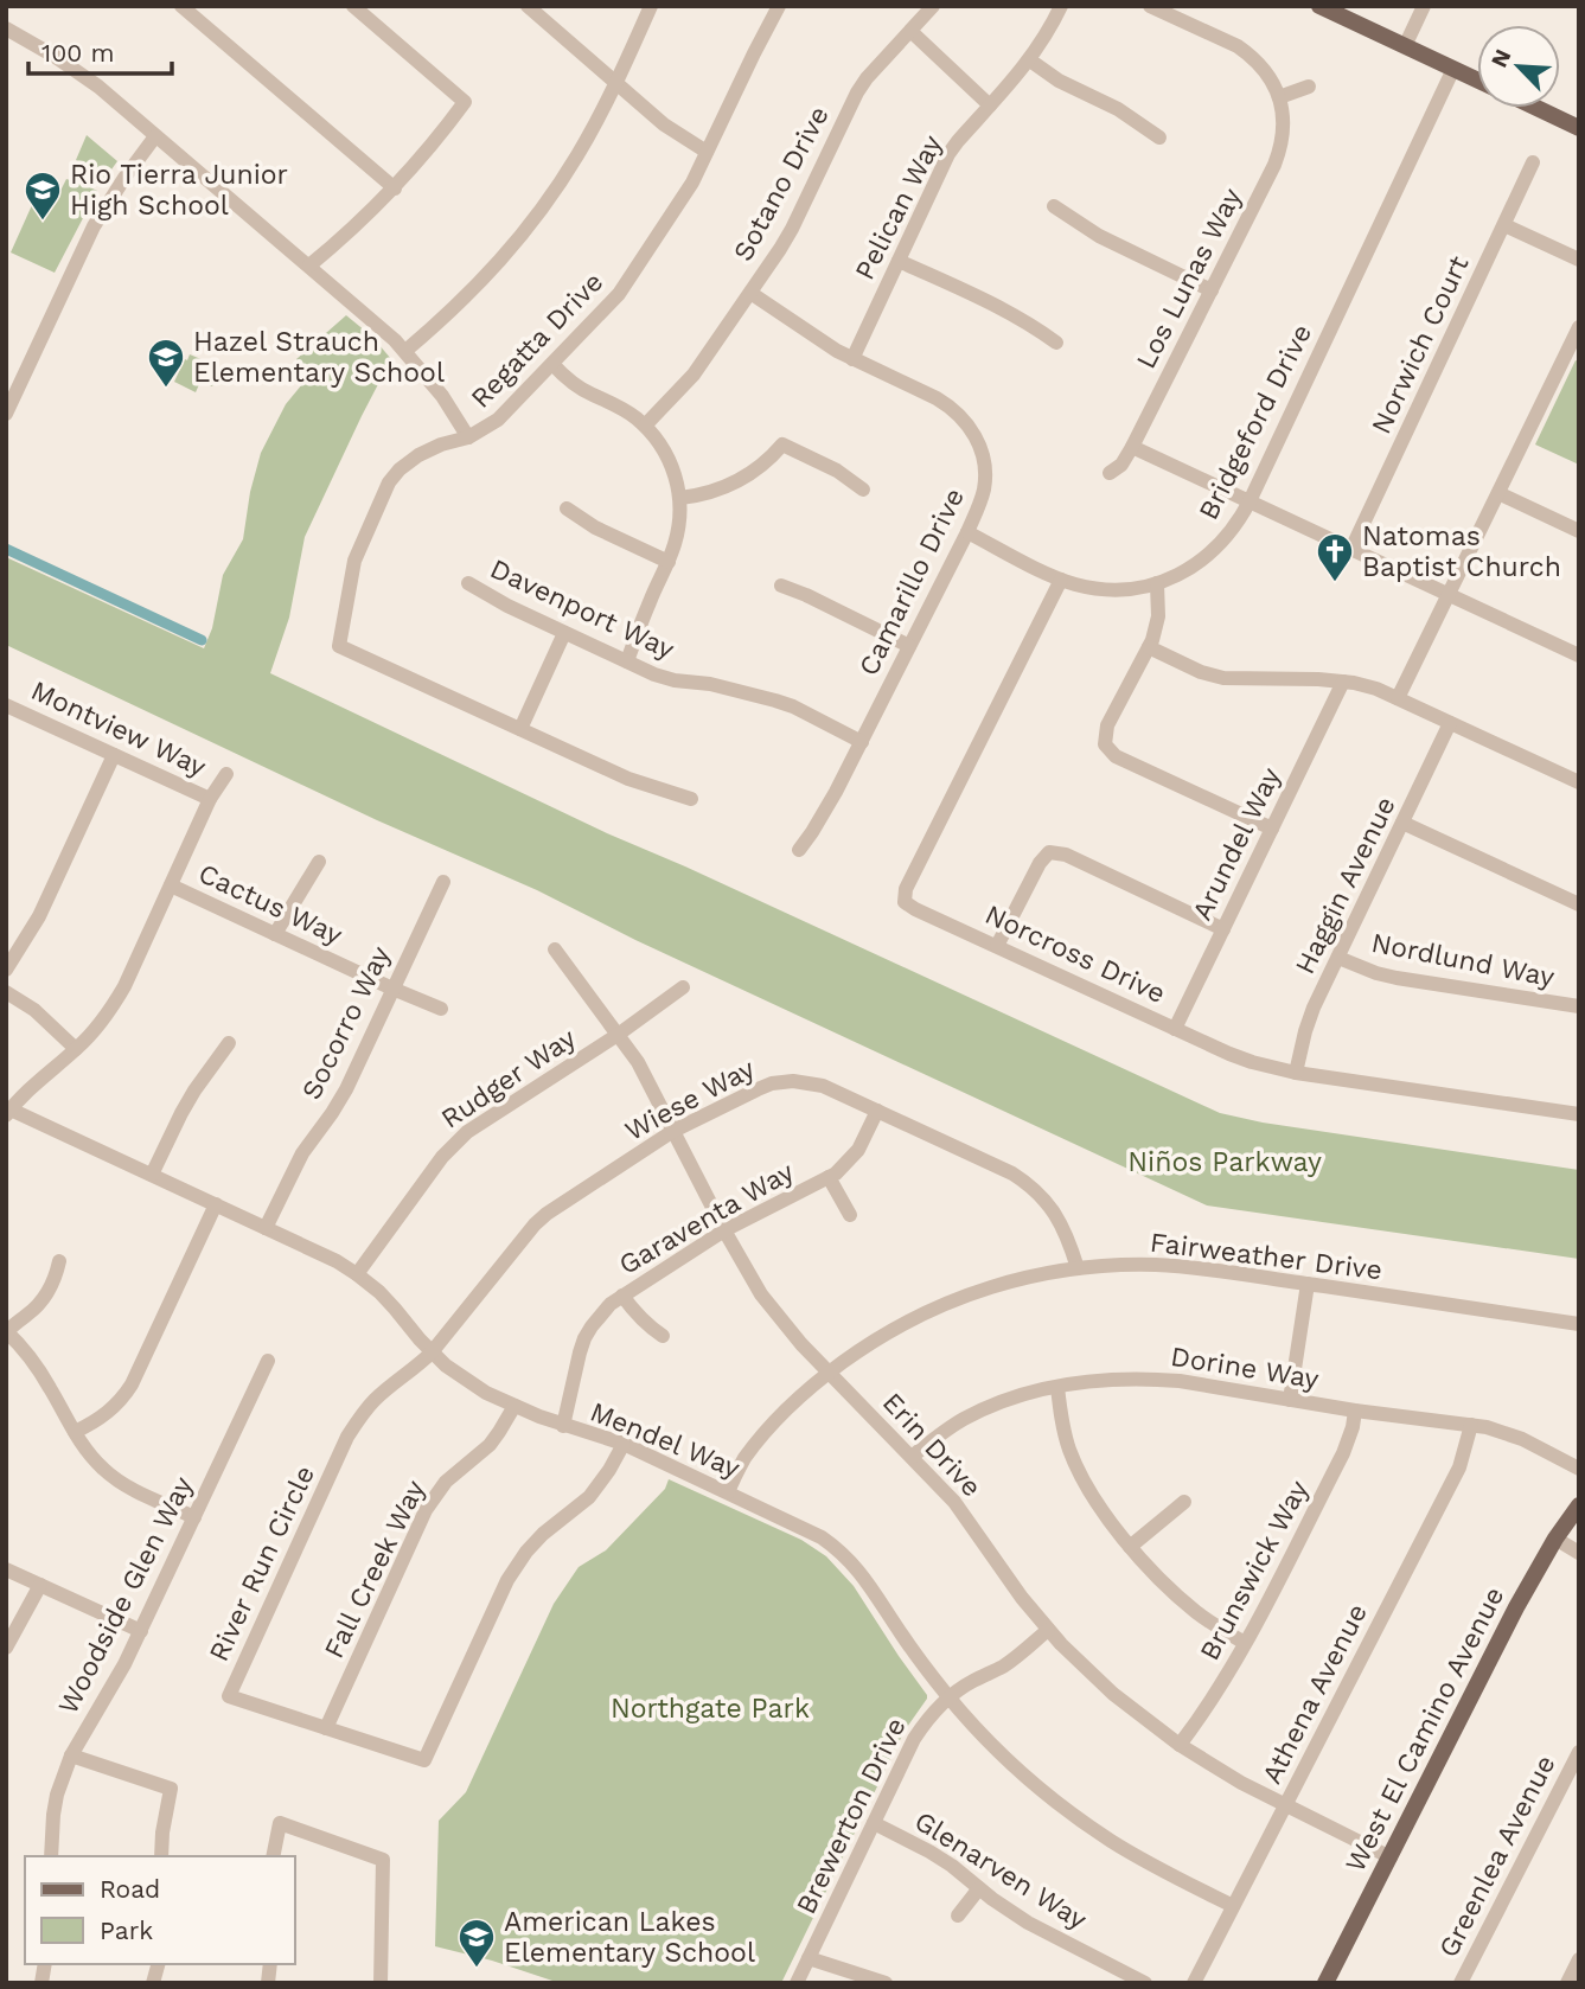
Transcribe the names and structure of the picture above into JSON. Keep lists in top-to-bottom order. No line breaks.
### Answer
{"streets":{"main road":["West El Camino Avenue"],"street":["Sotano Drive","Pelican Way","Los Lunas Way","Regatta Drive","Norwich Court","Bridgeford Drive","Camarillo Drive","Davenport Way","Montview Way","Arundel Way","Haggin Avenue","Cactus Way","Norcross Drive","Nordlund Way","Socorro Way","Rudger Way","Wiese Way","Garaventa Way","Fairweather Drive","Dorine Way","Mendel Way","Erin Drive","River Run Circle","Fall Creek Way","Brunswick Way","Woodside Glen Way","Athena Avenue","Brewerton Drive","Greenlea Avenue","Glenarven Way"]},"crossings":[["Sotano Drive","Camarillo Drive"],["Pelican Way","Camarillo Drive"],["Bridgeford Drive","Camarillo Drive"],["Bridgeford Drive","Norcross Drive"],["Camarillo Drive","Davenport Way"],["Arundel Way","Norcross Drive"],["Haggin Avenue","Norcross Drive"],["Haggin Avenue","Nordlund Way"],["Cactus Way","Socorro Way"],["Socorro Way","Mendel Way"],["Rudger Way","Mendel Way"],["Rudger Way","Erin Drive"],["Wiese Way","Garaventa Way"],["Wiese Way","Fairweather Drive"],["Wiese Way","Mendel Way"],["Wiese Way","Erin Drive"],["Wiese Way","River Run Circle"],["Garaventa Way","Mendel Way"],["Garaventa Way","Erin Drive"],["Fairweather Drive","Mendel Way"],["Fairweather Drive","Erin Drive"],["Dorine Way","Erin Drive"],["Dorine Way","Brunswick Way"],["Dorine Way","Athena Avenue"],["Mendel Way","River Run Circle"],["Mendel Way","Fall Creek Way"],["Mendel Way","Athena Avenue"],["Mendel Way","Brewerton Drive"],["Erin Drive","Brunswick Way"],["Erin Drive","Athena Avenue"],["Erin Drive","West El Camino Avenue"],["Erin Drive","Brewerton Drive"],["River Run Circle","Fall Creek Way"],["Brewerton Drive","Glenarven Way"]],"parks":["Niños Parkway","Northgate Park"],"places":{"school or university":["Rio Tierra Junior High School","Hazel Strauch Elementary School","American Lakes Elementary School"],"church":["Natomas Baptist Church"]},"legend":["Road","Park"],"scale_bar":"100 m","north":"top left"}
